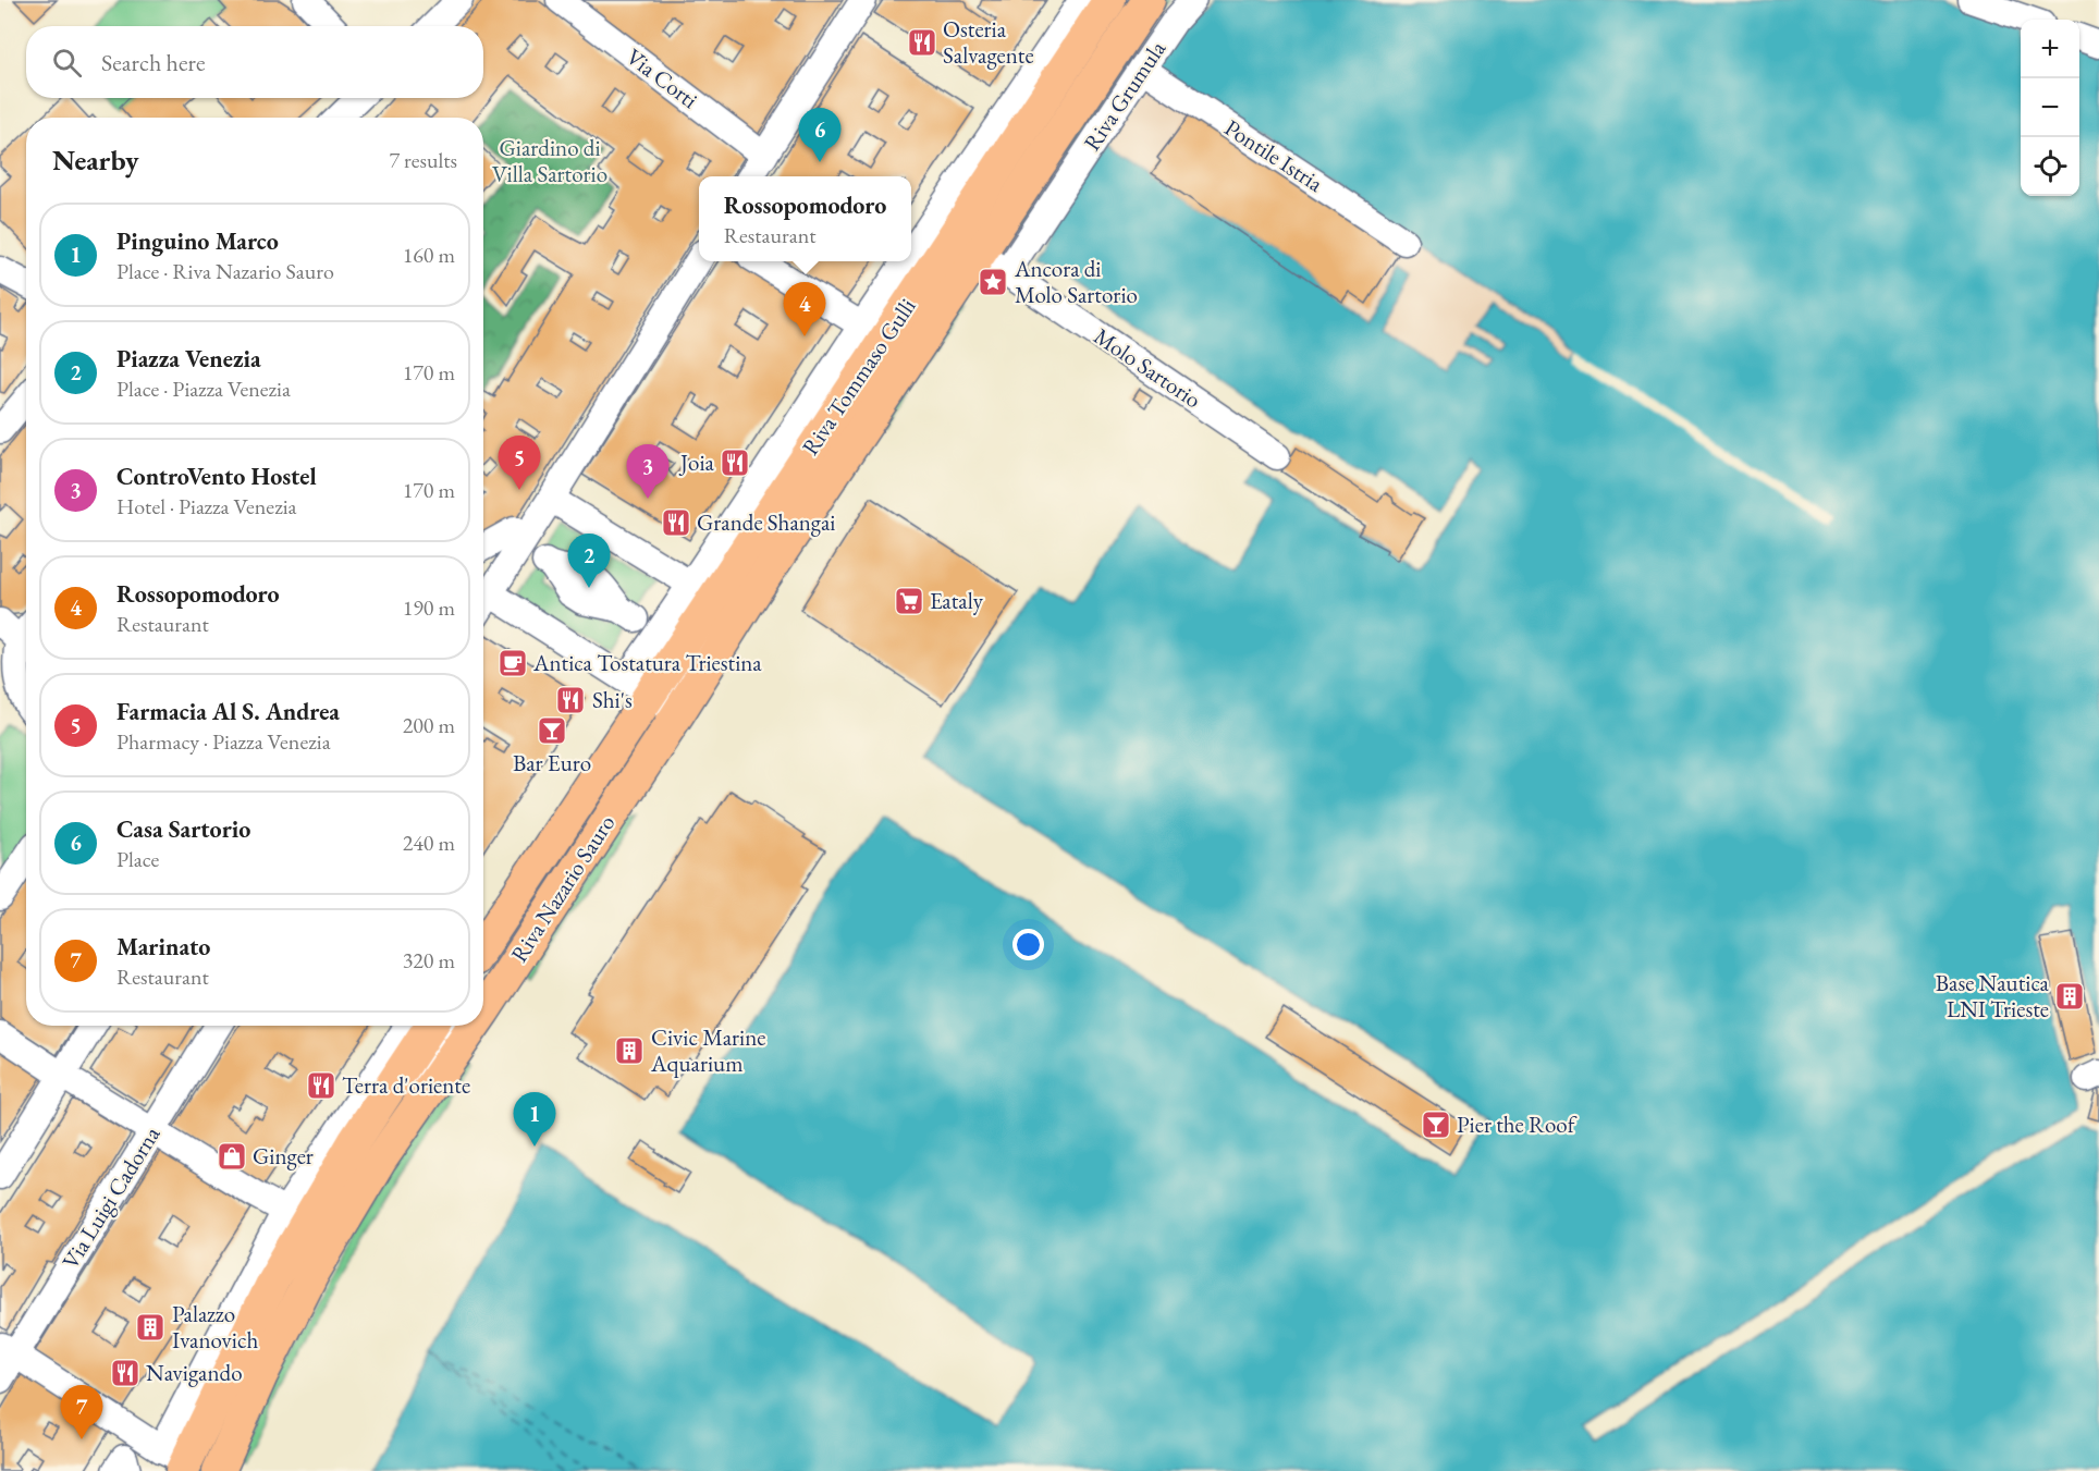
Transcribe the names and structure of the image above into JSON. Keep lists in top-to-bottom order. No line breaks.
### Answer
{"streets":{"main road":["Riva Grumula","Riva Tommaso Gulli","Riva Nazario Sauro"],"street":["Via Corti","Pontile Istria","Molo Sartorio","Via Luigi Cadorna"]},"crossings":[["Riva Grumula","Pontile Istria"],["Riva Grumula","Molo Sartorio"],["Riva Grumula","Riva Tommaso Gulli"],["Riva Tommaso Gulli","Riva Nazario Sauro"]],"parks":["Giardino di Villa Sartorio"],"places":{"restaurant":["Osteria Salvagente","Joia","Grande Shangai","Shi's","Terra d'oriente","Navigando"],"place":["Ancora di Molo Sartorio"],"supermarket":["Eataly"],"cafe":["Antica Tostatura Triestina"],"bar":["Bar Euro","Pier the Roof"],"building":["Base Nautica LNI Trieste","Civic Marine Aquarium","Palazzo Ivanovich"],"shop":["Ginger"]},"page":{"map_buttons":["+","−"],"search":"Search here","pins":["6","4","5","3","2","1","7"],"heading":["Nearby","7 results"],"popup":["Rossopomodoro","Restaurant"],"list":[{"mark":"1","name":"Pinguino Marco","note":"Place · Riva Nazario Sauro","value":"160 m"},{"mark":"2","name":"Piazza Venezia","note":"Place · Piazza Venezia","value":"170 m"},{"mark":"3","name":"ControVento Hostel","note":"Hotel · Piazza Venezia","value":"170 m"},{"mark":"4","name":"Rossopomodoro","note":"Restaurant","value":"190 m"},{"mark":"5","name":"Farmacia Al S. Andrea","note":"Pharmacy · Piazza Venezia","value":"200 m"},{"mark":"6","name":"Casa Sartorio","note":"Place","value":"240 m"},{"mark":"7","name":"Marinato","note":"Restaurant","value":"320 m"}]}}
